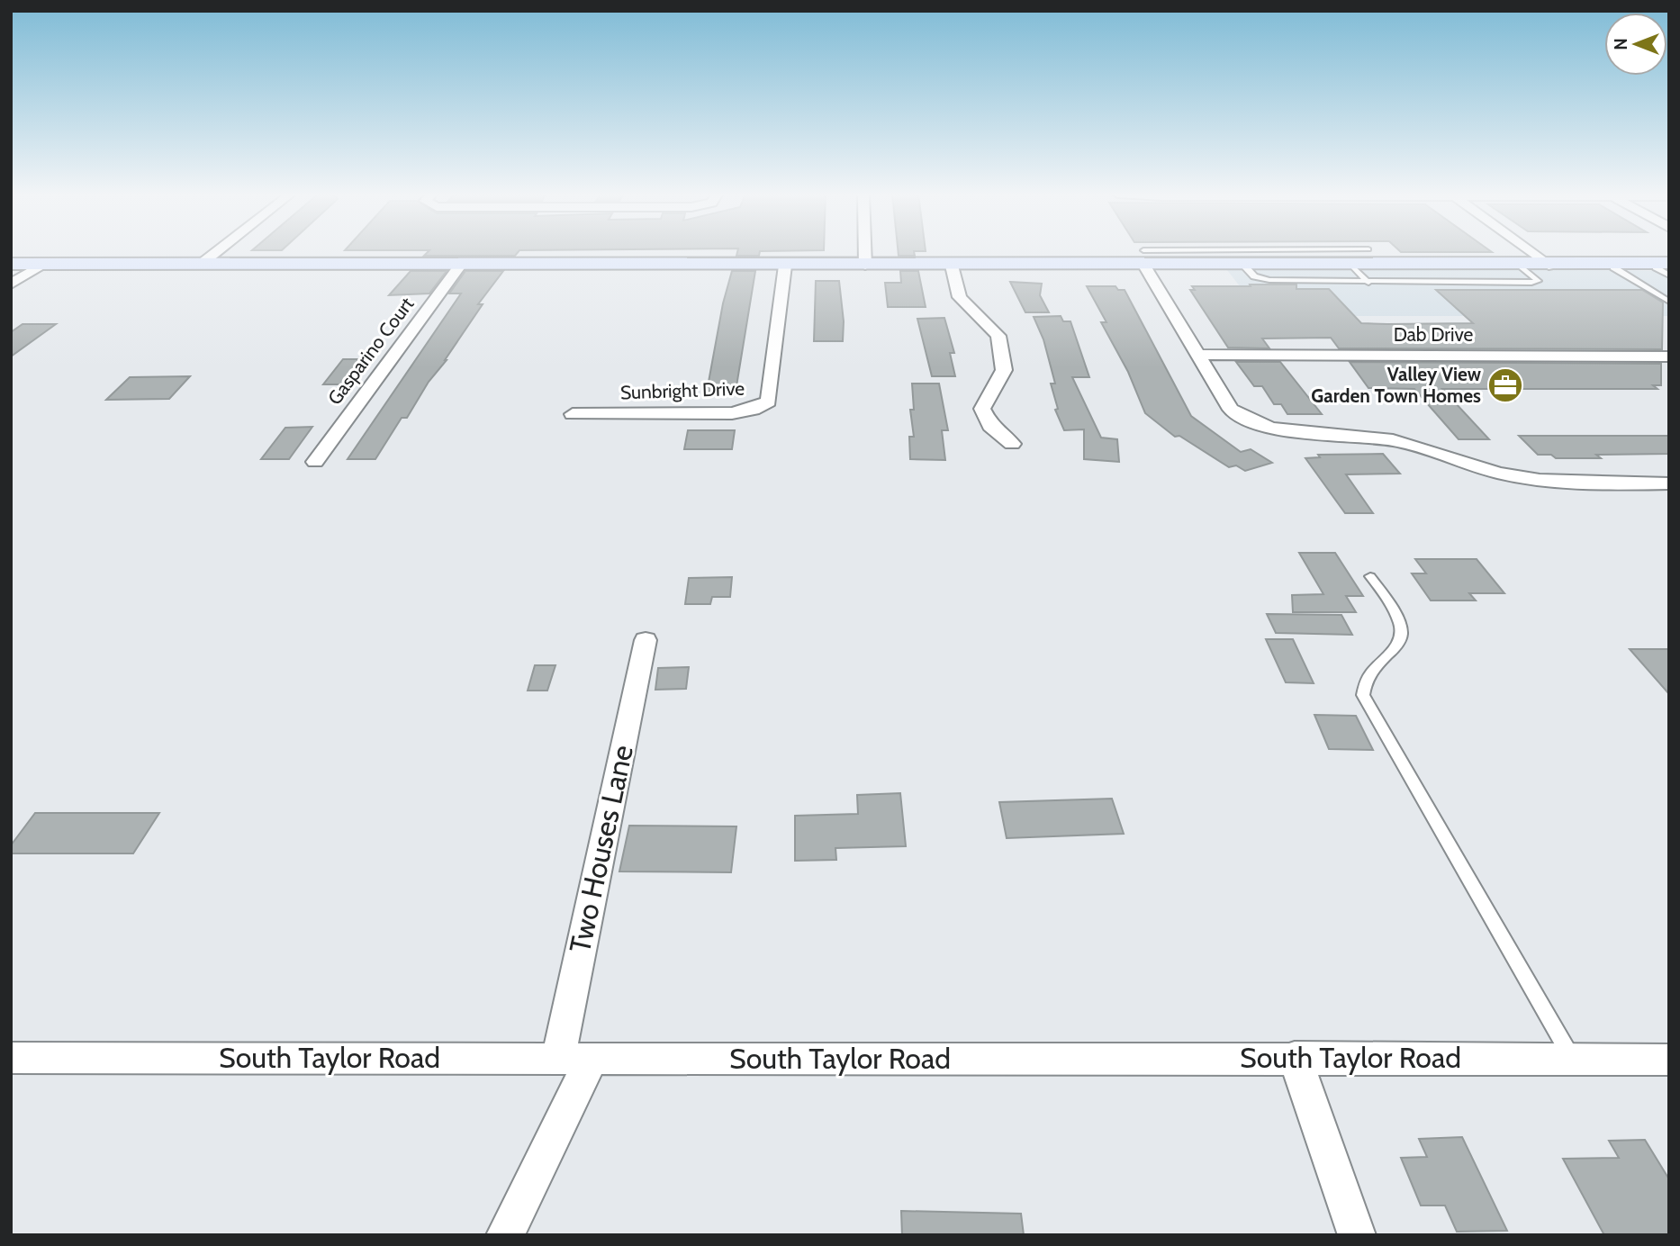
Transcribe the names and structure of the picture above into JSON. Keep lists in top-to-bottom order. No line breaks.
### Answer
{"streets":{"street":["Dab Drive","Gasparino Court","Sunbright Drive","Two Houses Lane","South Taylor Road"]},"crossings":[["Two Houses Lane","South Taylor Road"]],"places":{"office":["Valley View Garden Town Homes"]},"north":"left"}
